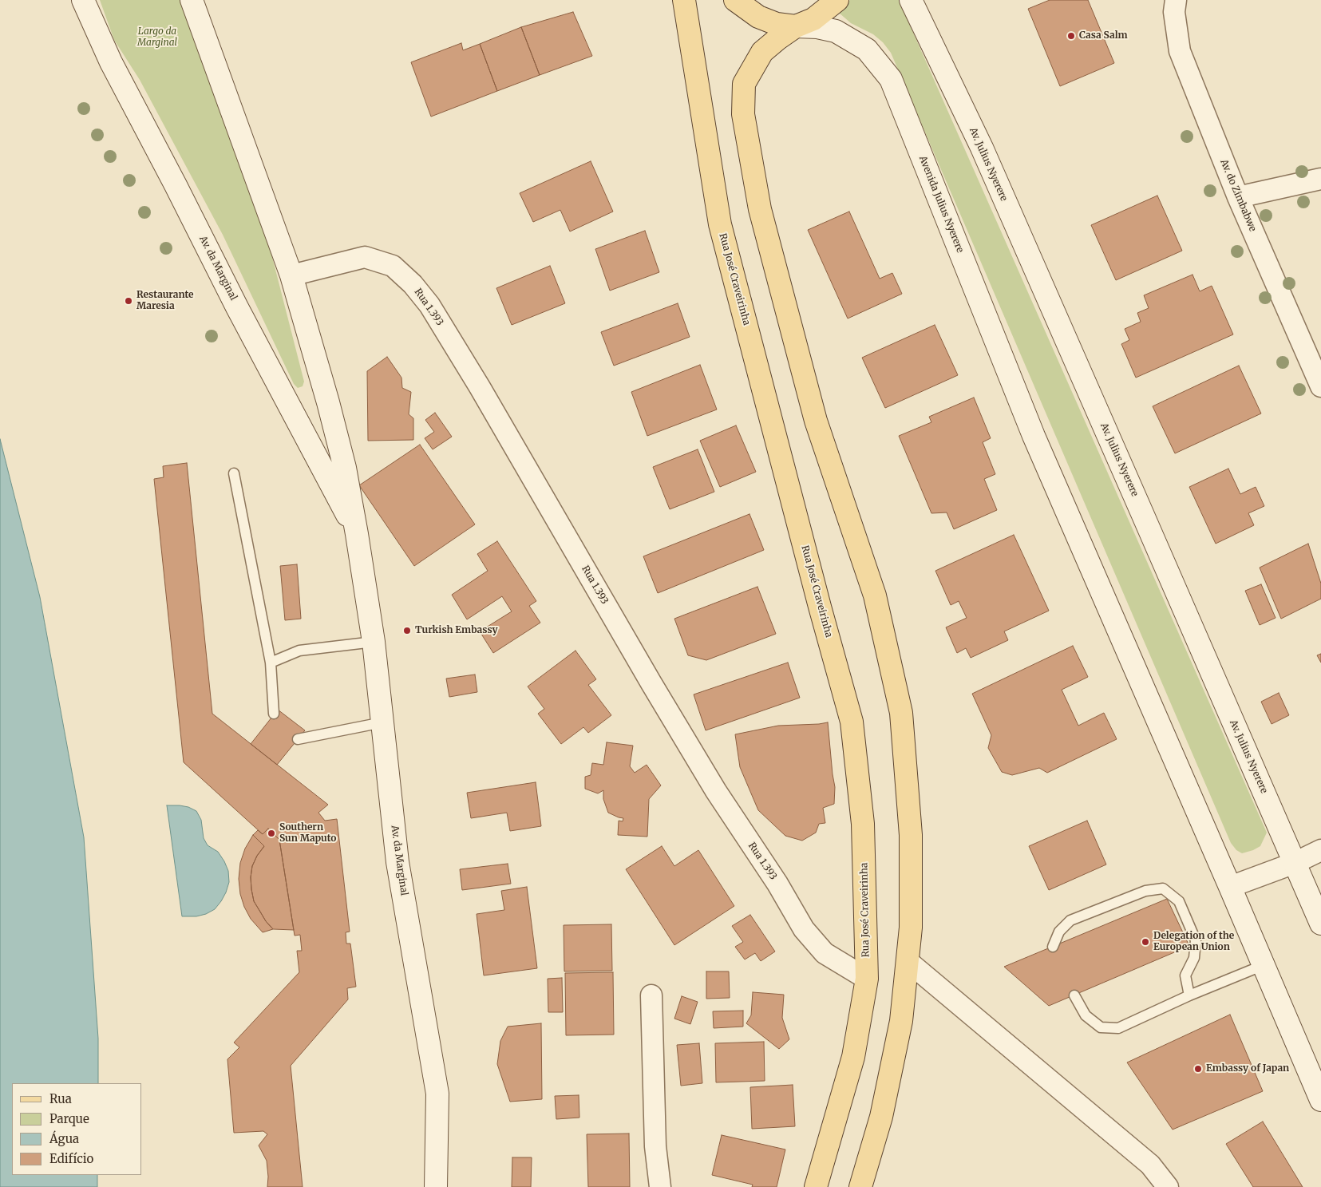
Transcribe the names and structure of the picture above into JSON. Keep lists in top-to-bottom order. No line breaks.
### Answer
{"streets":{"main road":["Av. Julius Nyerere","Avenida Julius Nyerere","Av. da Marginal","Rua José Craveirinha"],"street":["Av. do Zimbabwe","Rua 1.393"]},"crossings":[["Av. da Marginal","Rua 1.393"],["Rua José Craveirinha","Rua 1.393"]],"parks":["Largo da Marginal"],"places":["Casa Salm","Restaurante Maresia","Turkish Embassy","Southern Sun Maputo","Delegation of the European Union","Embassy of Japan"],"legend":["Rua","Parque","Água","Edifício"]}
